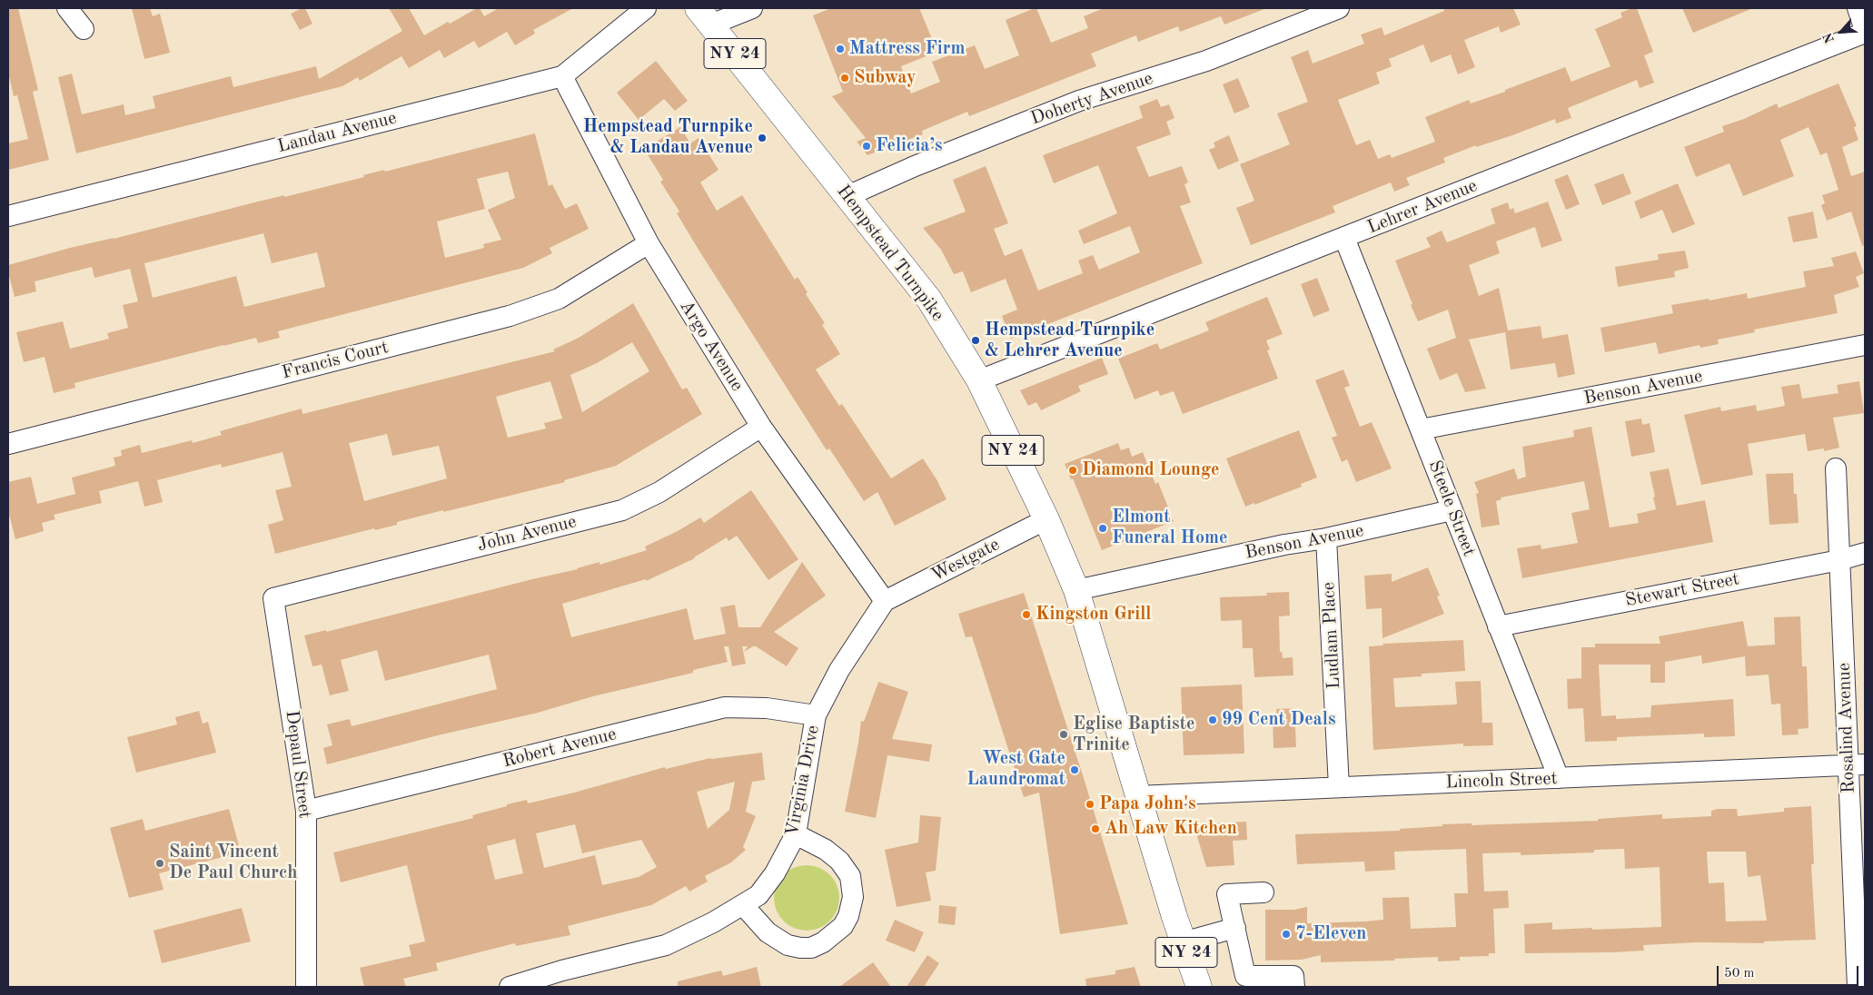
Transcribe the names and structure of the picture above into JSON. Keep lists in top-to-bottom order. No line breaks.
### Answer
{"streets":{"main road":["NY 24","Hempstead Turnpike"],"street":["Doherty Avenue","Landau Avenue","Lehrer Avenue","Argo Avenue","Francis Court","Benson Avenue","Steele Street","John Avenue","Westgate","Stewart Street","Ludlam Place","Rosalind Avenue","Robert Avenue","Depaul Street","Virginia Drive","Lincoln Street"]},"crossings":[["Doherty Avenue","Hempstead Turnpike"],["Landau Avenue","Argo Avenue"],["Lehrer Avenue","Hempstead Turnpike"],["Lehrer Avenue","Steele Street"],["Hempstead Turnpike","Benson Avenue"],["Hempstead Turnpike","Westgate"],["Hempstead Turnpike","Lincoln Street"],["Argo Avenue","Francis Court"],["Argo Avenue","John Avenue"],["Argo Avenue","Westgate"],["Argo Avenue","Virginia Drive"],["Benson Avenue","Steele Street"],["Benson Avenue","Ludlam Place"],["Steele Street","Stewart Street"],["Steele Street","Lincoln Street"],["John Avenue","Depaul Street"],["Westgate","Virginia Drive"],["Stewart Street","Rosalind Avenue"],["Ludlam Place","Lincoln Street"],["Rosalind Avenue","Lincoln Street"],["Robert Avenue","Depaul Street"],["Robert Avenue","Virginia Drive"]],"places":["Mattress Firm","Subway","Hempstead Turnpike & Landau Avenue","Felicia’s","Hempstead Turnpike & Lehrer Avenue","Diamond Lounge","Elmont Funeral Home","Kingston Grill","99 Cent Deals","Eglise Baptiste Trinite","West Gate Laundromat","Papa John's","Ah Law Kitchen","Saint Vincent De Paul Church","7-Eleven"],"scale_bar":"50 m","north":"bottom left"}
